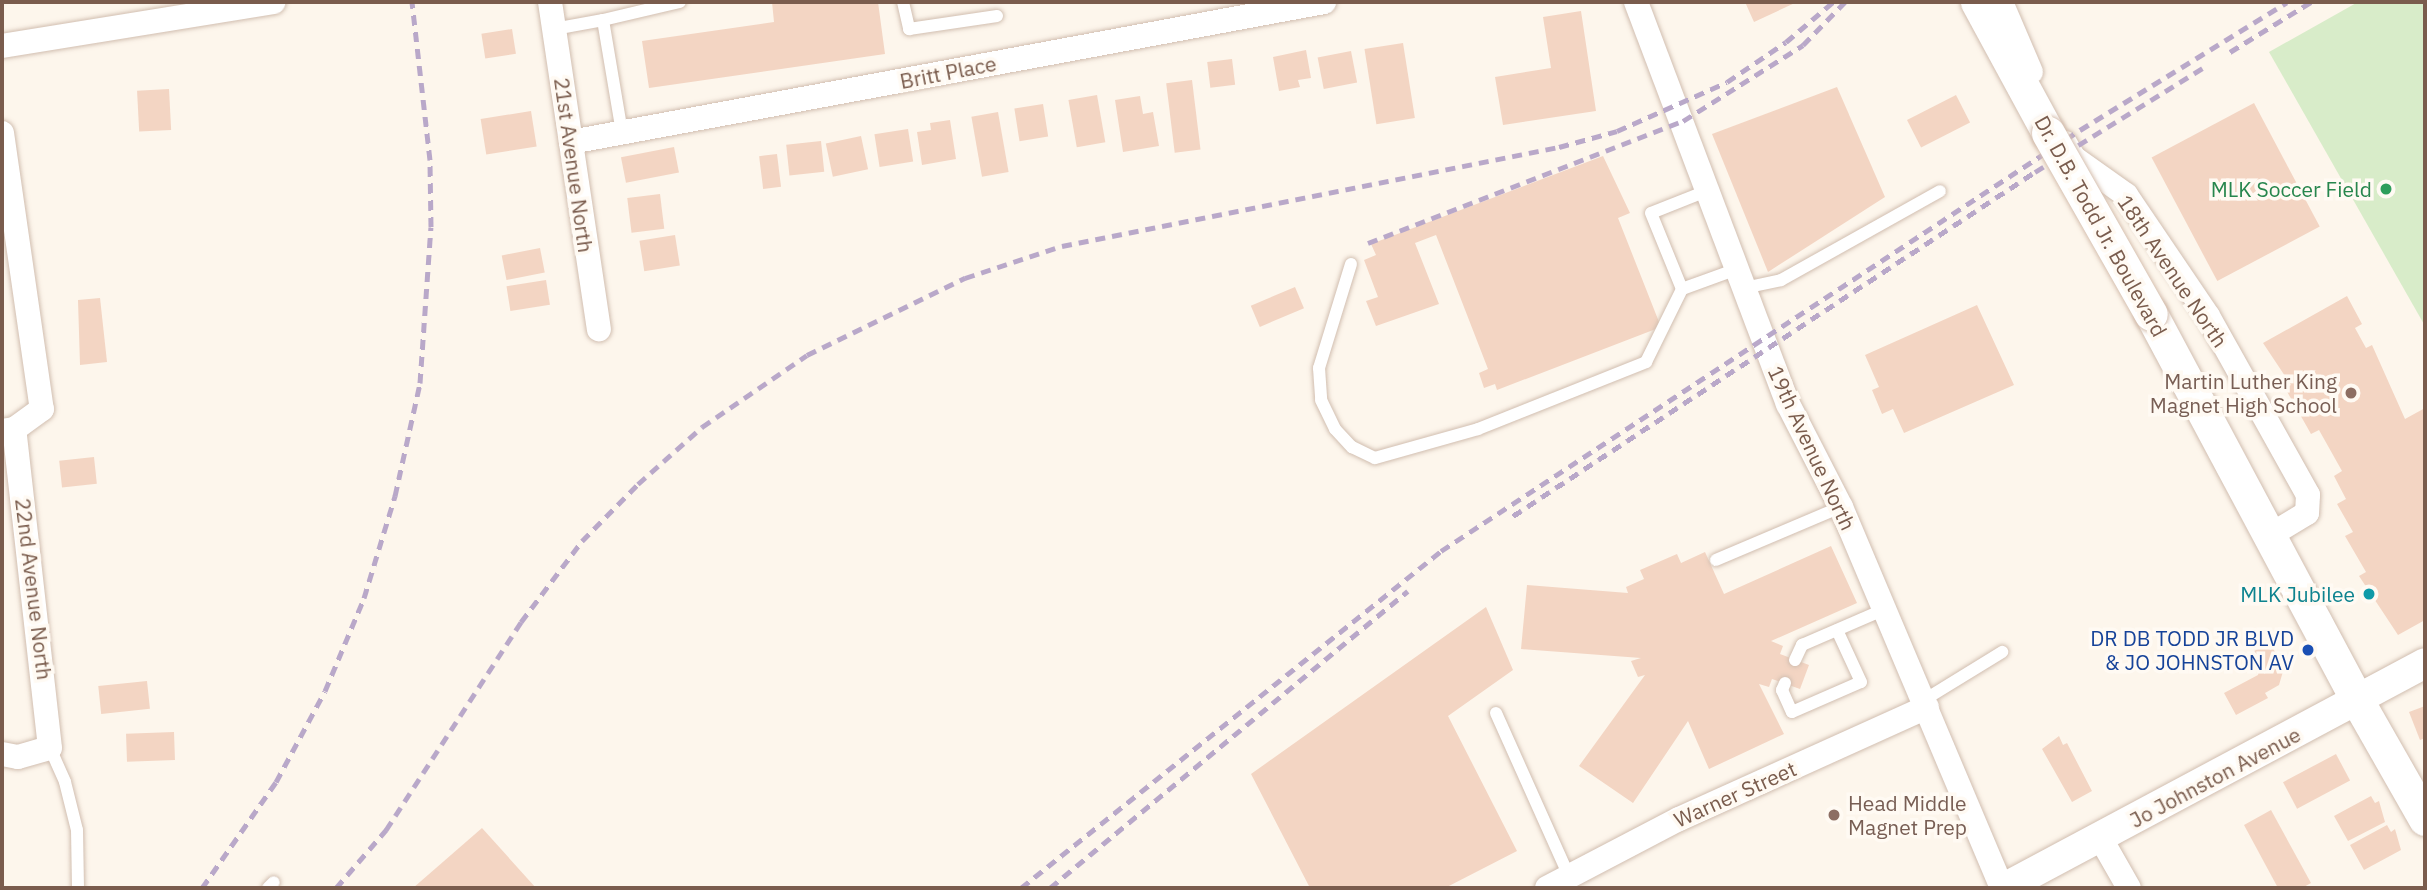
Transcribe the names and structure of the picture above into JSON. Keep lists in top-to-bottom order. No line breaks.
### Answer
{"streets":{"main road":["Dr. D.B. Todd Jr. Boulevard"],"street":["Britt Place","21st Avenue North","18th Avenue North","19th Avenue North","22nd Avenue North","Jo Johnston Avenue","Warner Street"]},"crossings":[["Britt Place","21st Avenue North"],["Dr. D.B. Todd Jr. Boulevard","18th Avenue North"],["Dr. D.B. Todd Jr. Boulevard","Jo Johnston Avenue"],["19th Avenue North","Jo Johnston Avenue"],["19th Avenue North","Warner Street"]],"places":["MLK Soccer Field","Martin Luther King Magnet High School","MLK Jubilee","DR DB TODD JR BLVD & JO JOHNSTON AV","Head Middle Magnet Prep"]}
